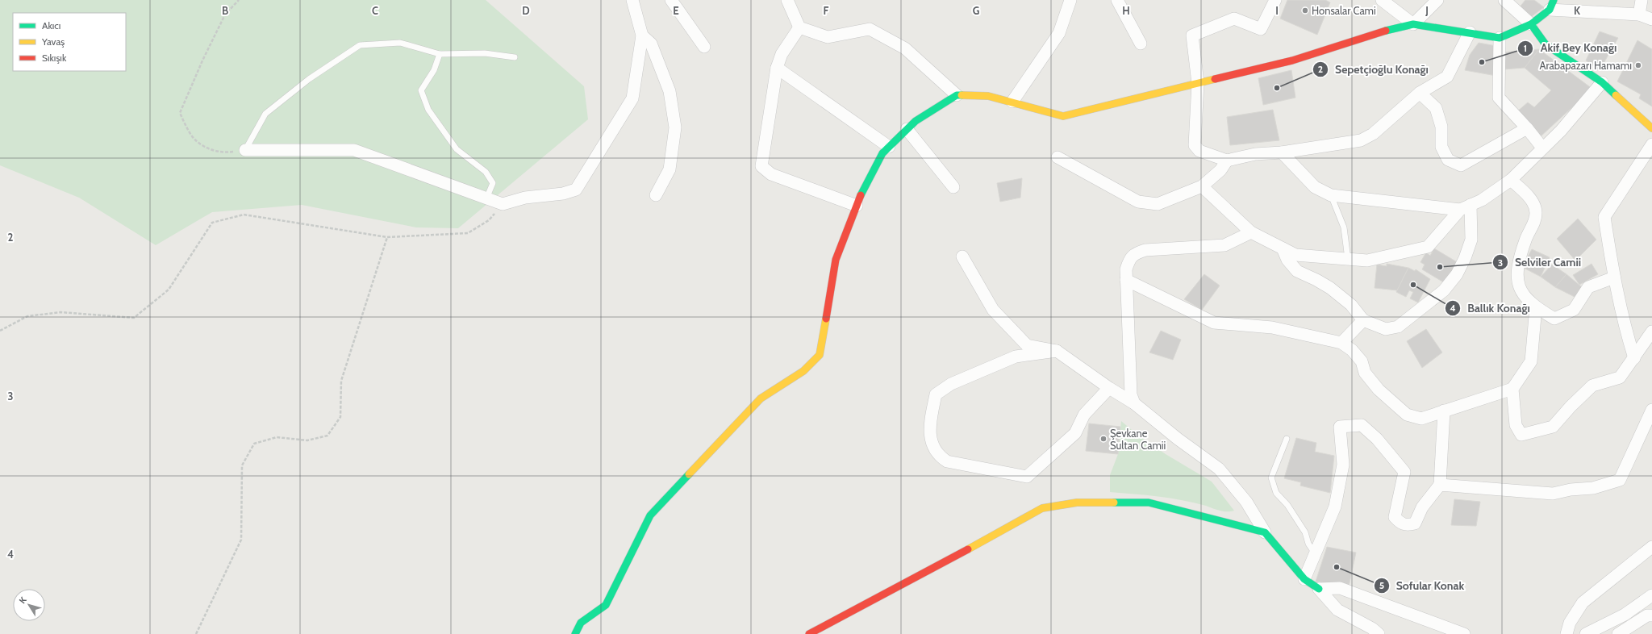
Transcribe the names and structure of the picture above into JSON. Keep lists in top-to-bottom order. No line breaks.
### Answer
{"places":["Honsalar Cami","Akif Bey Konağı","Arabapazarı Hamamı","Sepetçioğlu Konağı","Selviler Camii","Ballık Konağı","Şevkane Sultan Camii","Sofular Konak"],"legend":["Akıcı","Yavaş","Sıkışık"],"north":"top left","grid":{"columns":["B","C","D","E","F","G","H","I","J","K"],"rows":["2","3","4"]}}
